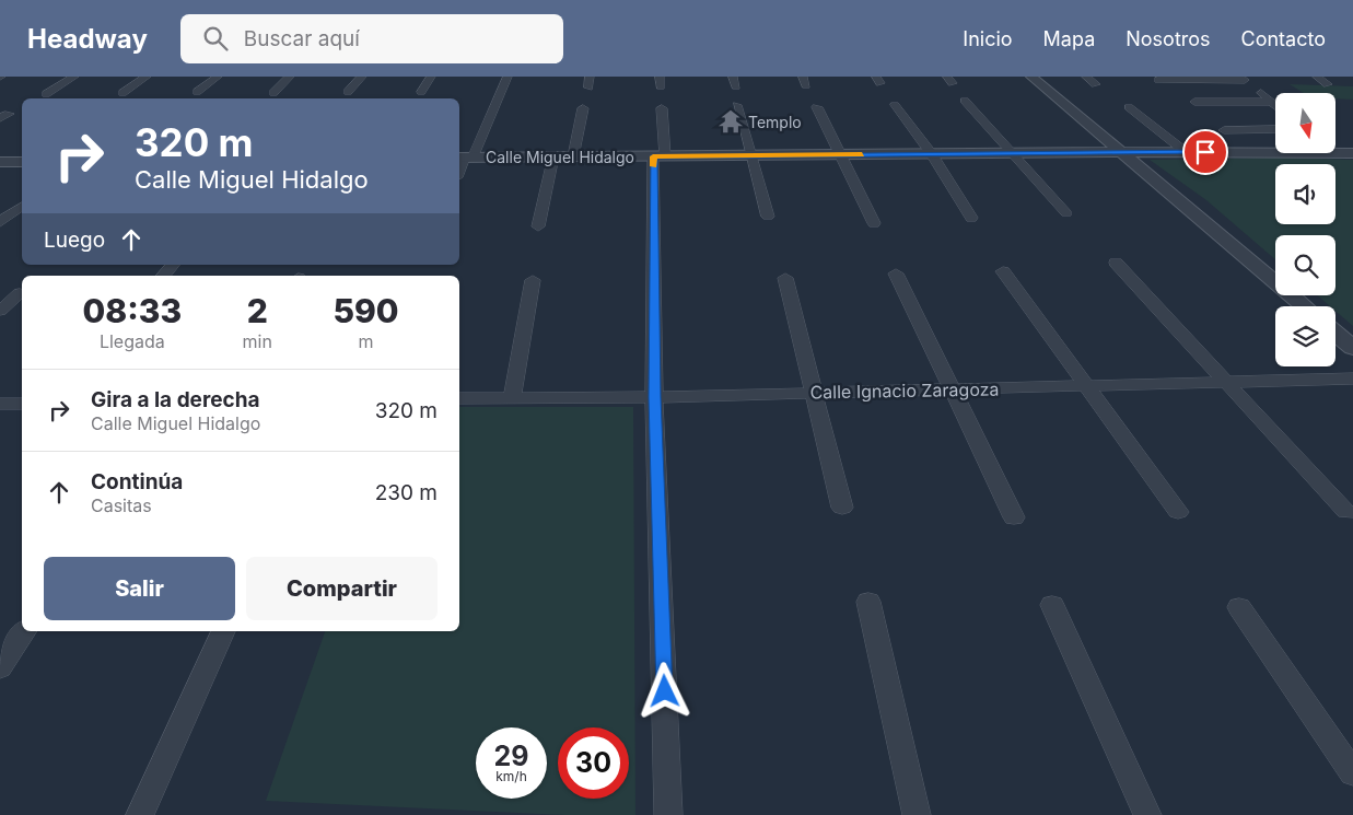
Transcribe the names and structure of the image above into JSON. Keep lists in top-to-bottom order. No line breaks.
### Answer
{"streets":{"street":["Calle Miguel Hidalgo","Calle Ignacio Zaragoza"]},"places":{"temple":["Templo"]},"north":"bottom","page":{"header":"Headway","search":"Buscar aquí","nav":["Inicio","Mapa","Nosotros","Contacto"],"turn":["320 m","Calle Miguel Hidalgo"],"then":"Luego","eta":["08:33","Llegada","2","min","590","m"],"list":[{"name":"Gira a la derecha","note":"Calle Miguel Hidalgo","value":"320 m"},{"name":"Continúa","note":"Casitas","value":"230 m"}],"buttons":["Salir","Compartir"],"speed":"29 km/h","limit":"30"}}
